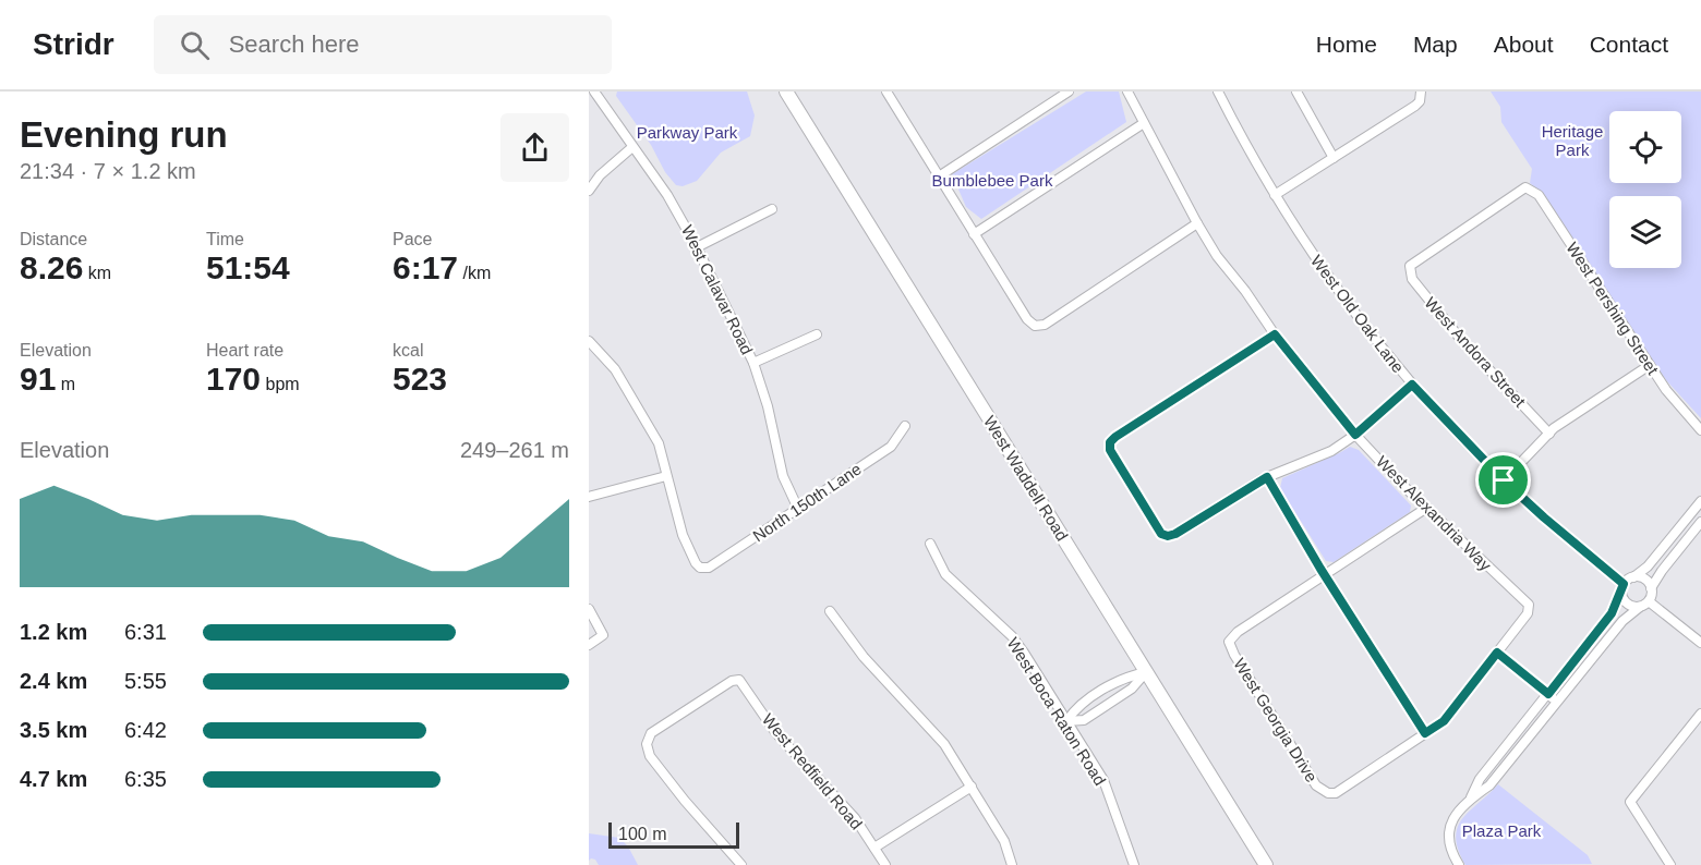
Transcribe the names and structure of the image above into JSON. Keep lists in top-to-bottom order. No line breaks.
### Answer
{"streets":{"main road":["West Waddell Road"],"street":["West Calavar Road","West Pershing Street","West Old Oak Lane","West Andora Street","North 150th Lane","West Alexandria Way","West Boca Raton Road","West Georgia Drive","West Redfield Road"]},"crossings":[["West Calavar Road","North 150th Lane"],["West Pershing Street","West Andora Street"]],"parks":["Heritage Park","Parkway Park","Bumblebee Park","Plaza Park"],"scale_bar":"100 m","page":{"header":"Stridr","search":"Search here","nav":["Home","Map","About","Contact"],"heading":["Evening run","21:34 · 7 × 1.2 km"],"stats":[["Distance","8.26 km"],["Time","51:54"],["Pace","6:17 /km"],["Elevation","91 m"],["Heart rate","170 bpm"],["kcal","523"]],"chart":["Elevation","249–261 m"],"list":[{"name":"1.2 km","note":"6:31"},{"name":"2.4 km","note":"5:55"},{"name":"3.5 km","note":"6:42"},{"name":"4.7 km","note":"6:35"}],"scale":"100 m"}}
